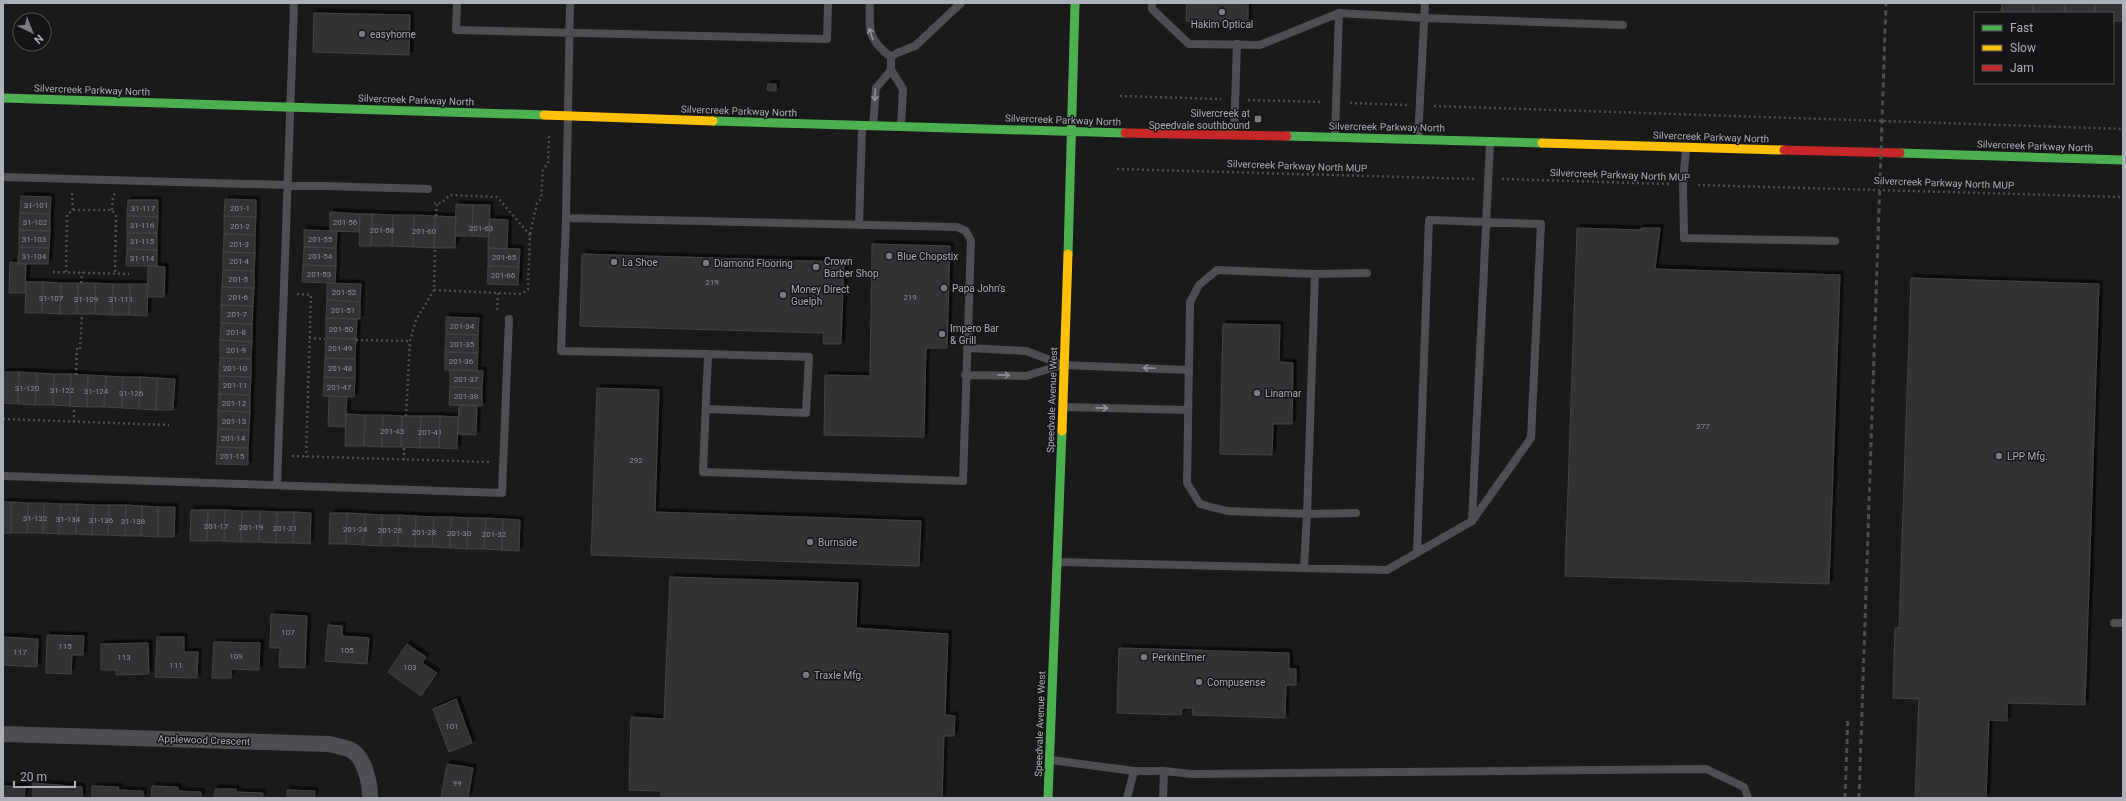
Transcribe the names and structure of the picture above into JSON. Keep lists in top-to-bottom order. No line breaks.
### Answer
{"streets":{"main road":["Silvercreek Parkway North","Speedvale Avenue West"],"street":["Applewood Crescent"],"path":["Silvercreek Parkway North MUP"]},"crossings":[["Silvercreek Parkway North","Speedvale Avenue West"]],"places":{"other":["Hakim Optical","easyhome","Blue Chopstix","La Shoe","Diamond Flooring","Crown Barber Shop","Papa John's","Money Direct Guelph","Impero Bar & Grill","Linamar","LPP Mfg.","Burnside","PerkinElmer","Traxle Mfg.","Compusense"],"transit":["Silvercreek at Speedvale southbound"]},"house_numbers":["31-101","31-117","201-1","31-102","201-56","31-116","201-2","201-63","201-58","201-60","31-103","201-55","31-115","201-3","31-104","201-54","201-65","31-114","201-4","201-53","201-66","201-5","219","201-52","201-6","219","31-107","31-109","31-111","201-51","201-7","201-34","201-50","201-8","201-35","201-49","201-9","201-36","201-10","201-48","201-37","201-11","201-47","31-120","31-122","31-124","31-126","201-38","201-12","201-13","277","201-43","201-41","201-14","201-15","292","31-132","31-134","31-136","31-138","201-17","201-19","201-21","201-24","201-26","201-28","201-30","201-32","107","115","105","117","109","113","111","103","101","99"],"legend":["Fast","Slow","Jam"],"scale_bar":"20 m","north":"bottom right"}
